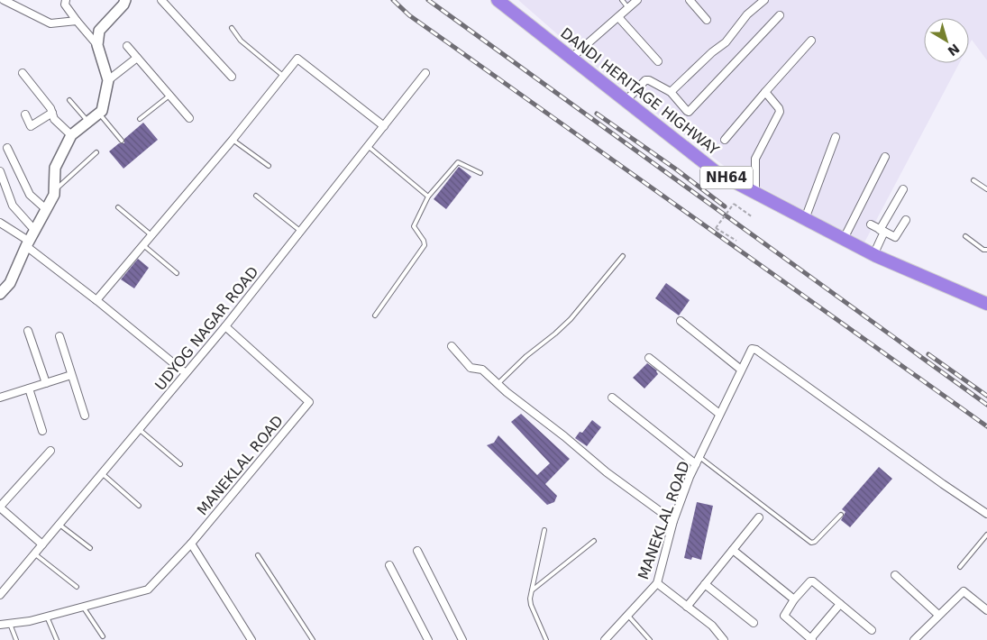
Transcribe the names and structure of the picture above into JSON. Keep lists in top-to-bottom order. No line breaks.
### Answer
{"streets":{"highway":["DANDI HERITAGE HIGHWAY","NH64"],"street":["UDYOG NAGAR ROAD","MANEKLAL ROAD"]},"crossings":[["UDYOG NAGAR ROAD","MANEKLAL ROAD"]],"north":"bottom right"}
